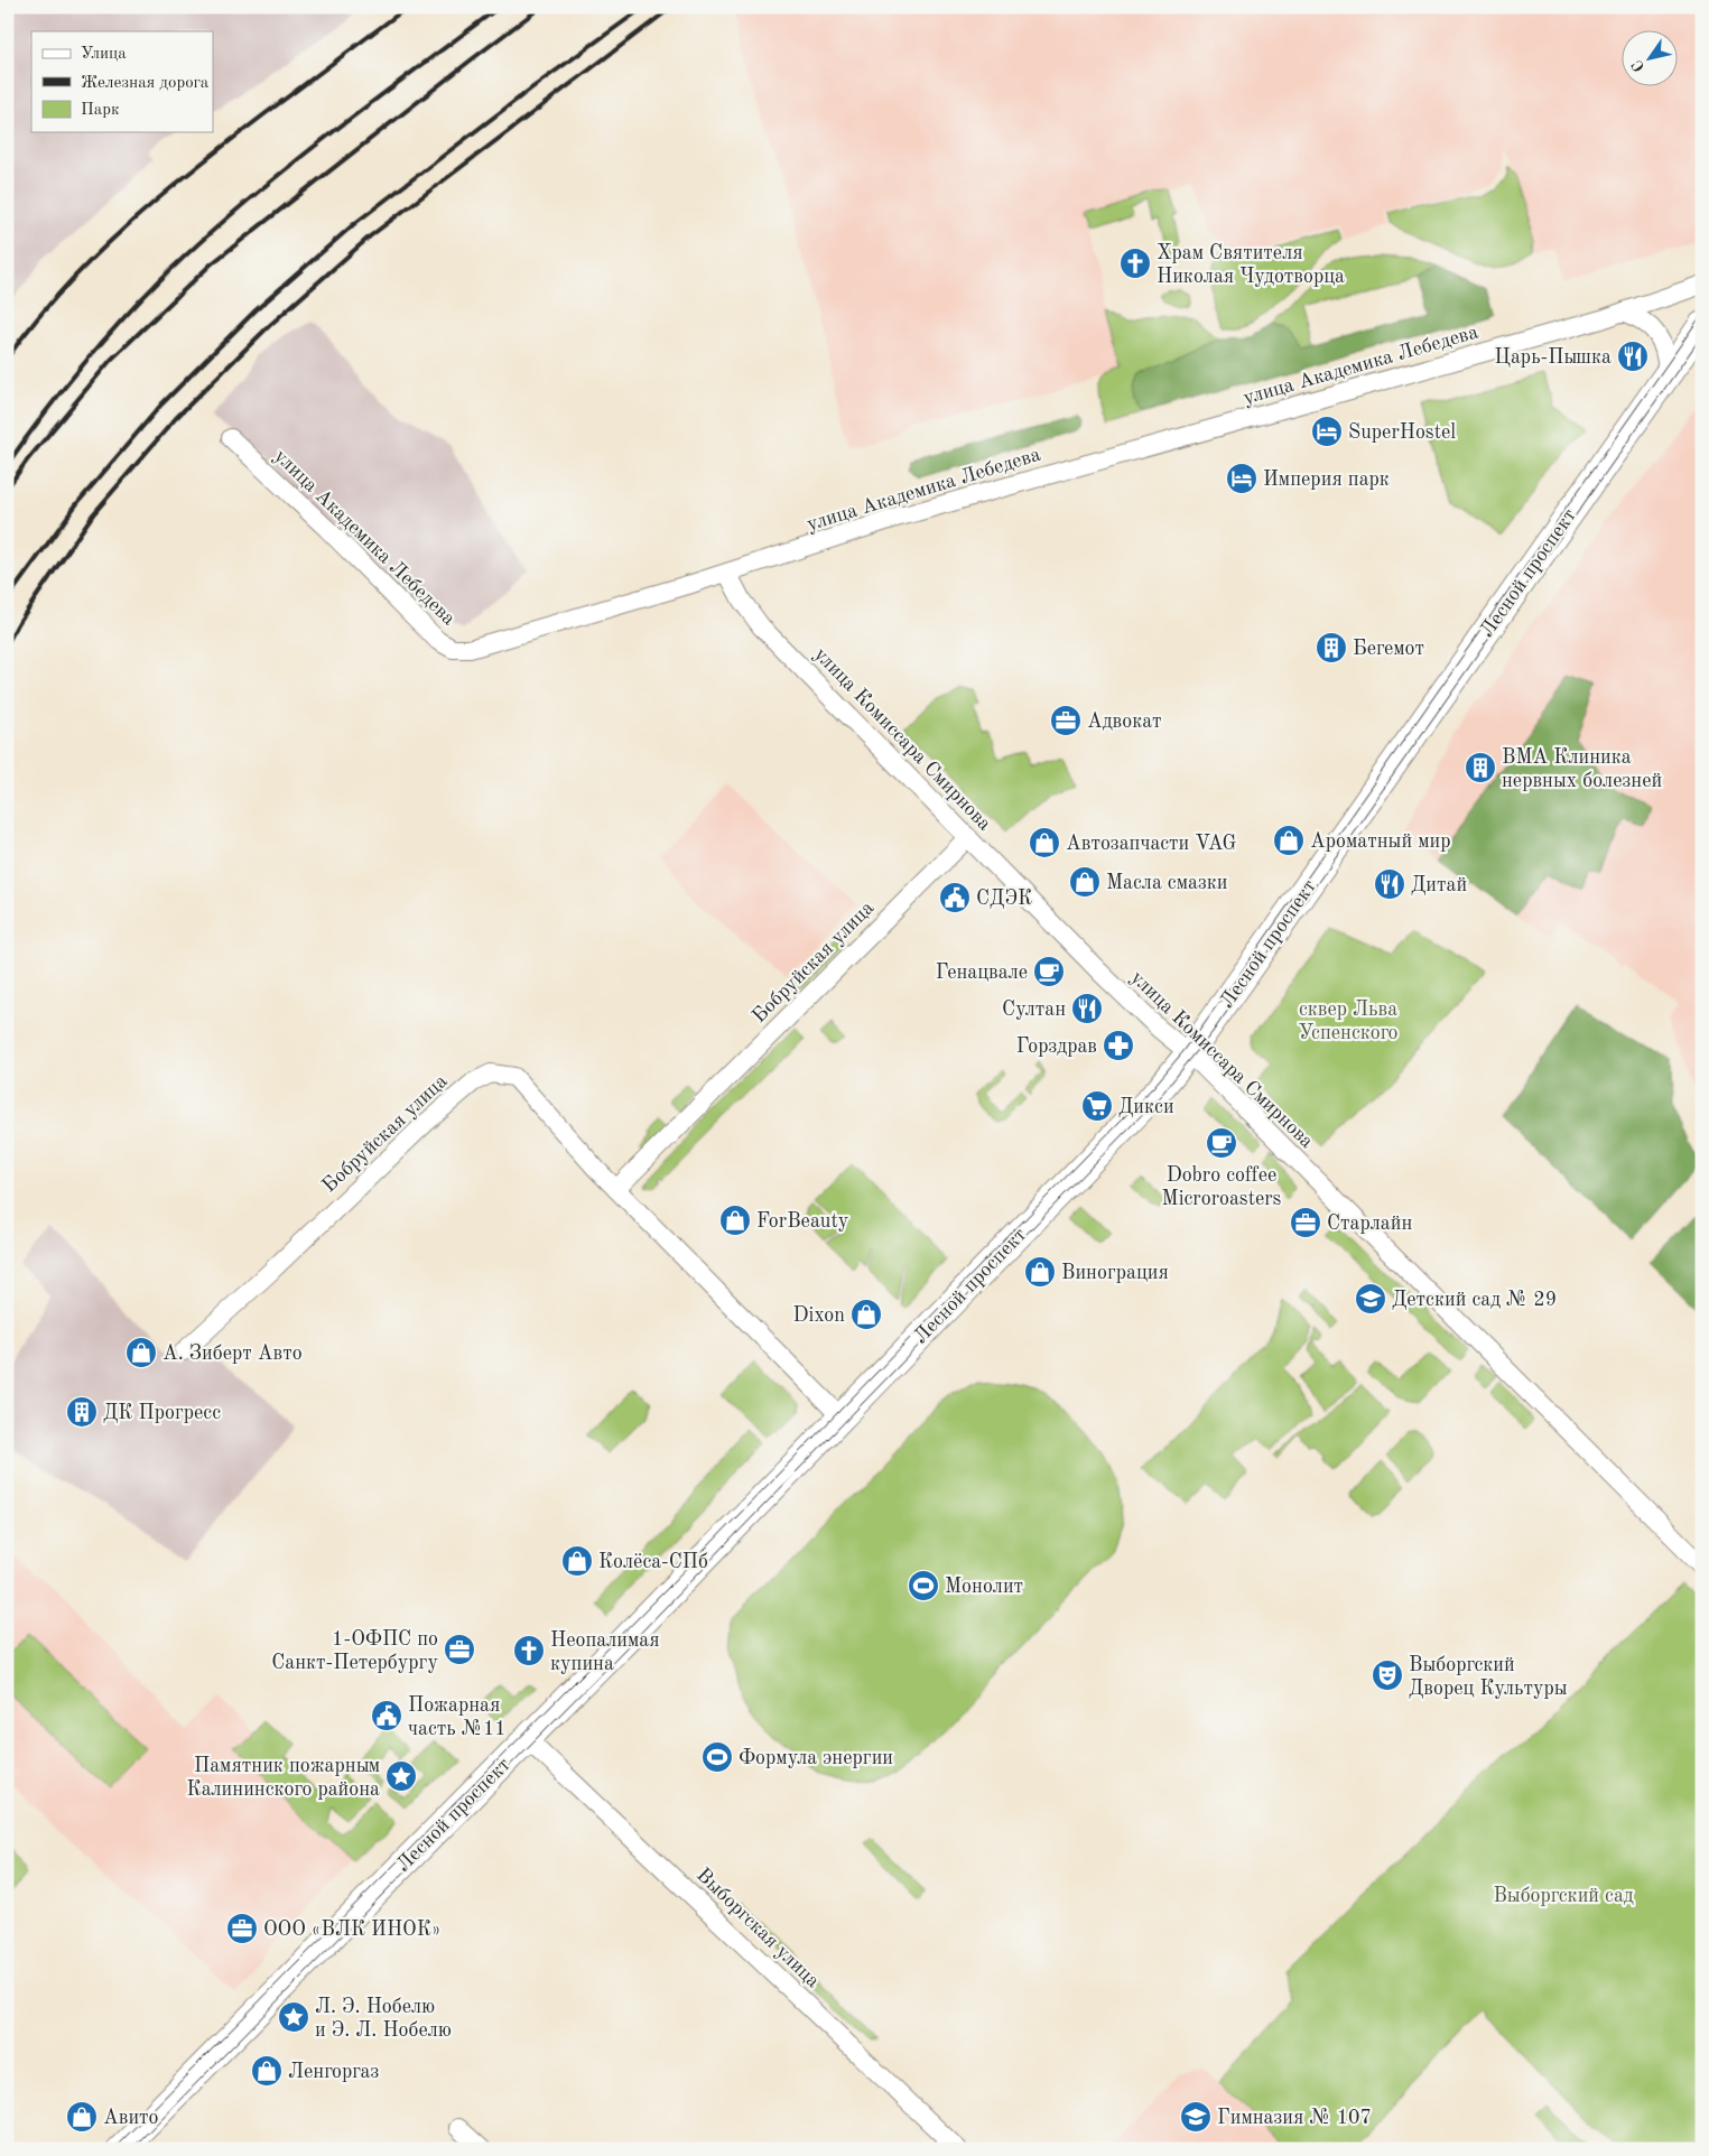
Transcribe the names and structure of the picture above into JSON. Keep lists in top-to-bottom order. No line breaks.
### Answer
{"streets":{"main road":["Лесной проспект"],"street":["улица Академика Лебедева","улица Комиссара Смирнова","Бобруйская улица","Выборгская улица"]},"crossings":[["улица Академика Лебедева","улица Комиссара Смирнова"],["Лесной проспект","улица Комиссара Смирнова"],["Лесной проспект","Бобруйская улица"],["Лесной проспект","Выборгская улица"],["улица Комиссара Смирнова","Бобруйская улица"]],"parks":["сквер Льва Успенского","Выборгский сад"],"places":{"church":["Храм Святителя Николая Чудотворца","Неопалимая купина"],"restaurant":["Царь-Пышка","Дитай","Султан"],"hotel":["SuperHostel","Империя парк"],"building":["Бегемот","ВМА Клиника нервных болезней","ДК Прогресс"],"office":["Адвокат","Старлайн","1-ОФПС по Санкт-Петербургу","ООО «ВЛК ИНОК»"],"shop":["Ароматный мир","Автозапчасти VAG","Масла смазки","ForBeauty","Винограция","Dixon","А. Зиберт Авто","Колёса-СПб","Ленгоргаз","Авито"],"public building":["СДЭК","Пожарная часть №11"],"cafe":["Генацвале","Dobro coffee Microroasters"],"pharmacy":["Горздрав"],"supermarket":["Дикси"],"school or university":["Детский сад № 29","Гимназия № 107"],"sports":["Монолит","Формула энергии"],"theatre":["Выборгский Дворец Культуры"],"place":["Памятник пожарным Калининского района","Л. Э. Нобелю и Э. Л. Нобелю"]},"legend":["Улица","Железная дорога","Парк"],"north":"bottom left"}
